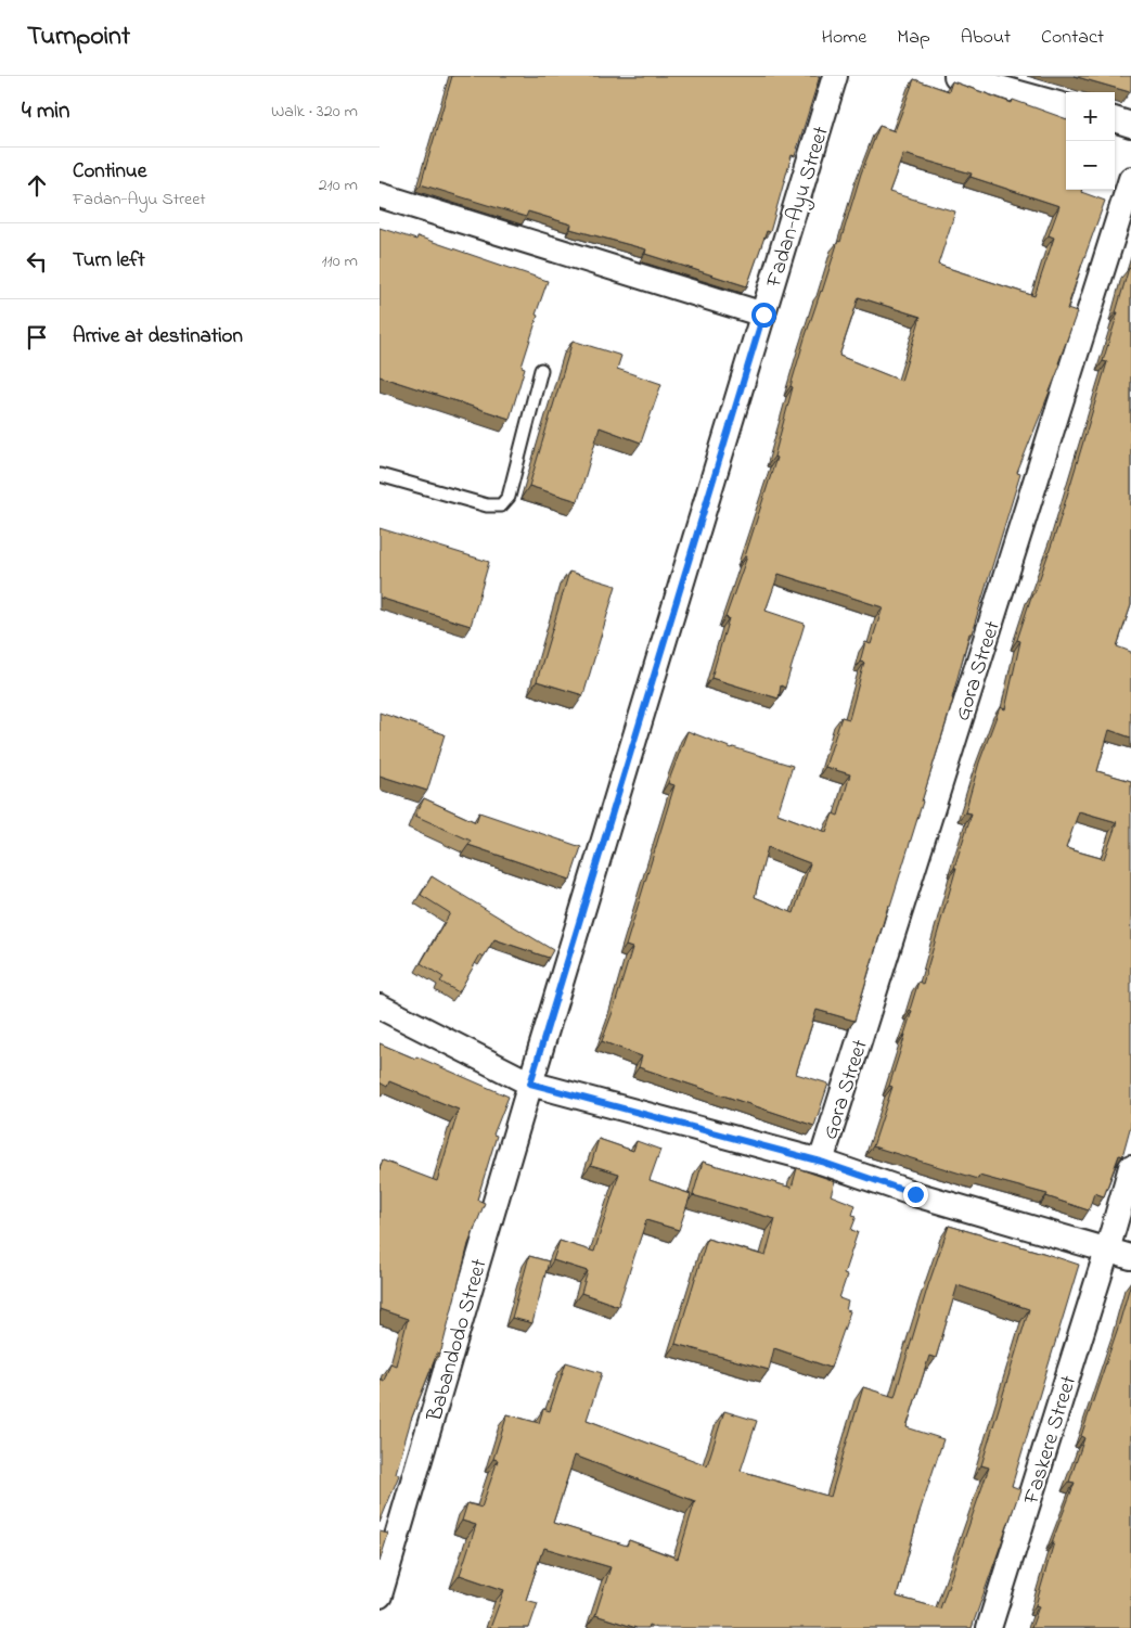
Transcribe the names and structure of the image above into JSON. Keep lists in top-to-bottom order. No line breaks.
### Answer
{"streets":{"street":["Fadan-Ayu Street","Gora Street","Babandodo Street","Faskere Street"]},"crossings":[["Fadan-Ayu Street","Babandodo Street"]],"page":{"header":"Turnpoint","nav":["Home","Map","About","Contact"],"heading":["4 min","Walk · 320 m"],"map_buttons":["+","−"],"list":[["Continue","Fadan-Ayu Street","210 m"],["Turn left","110 m"],"Arrive at destination"]}}
